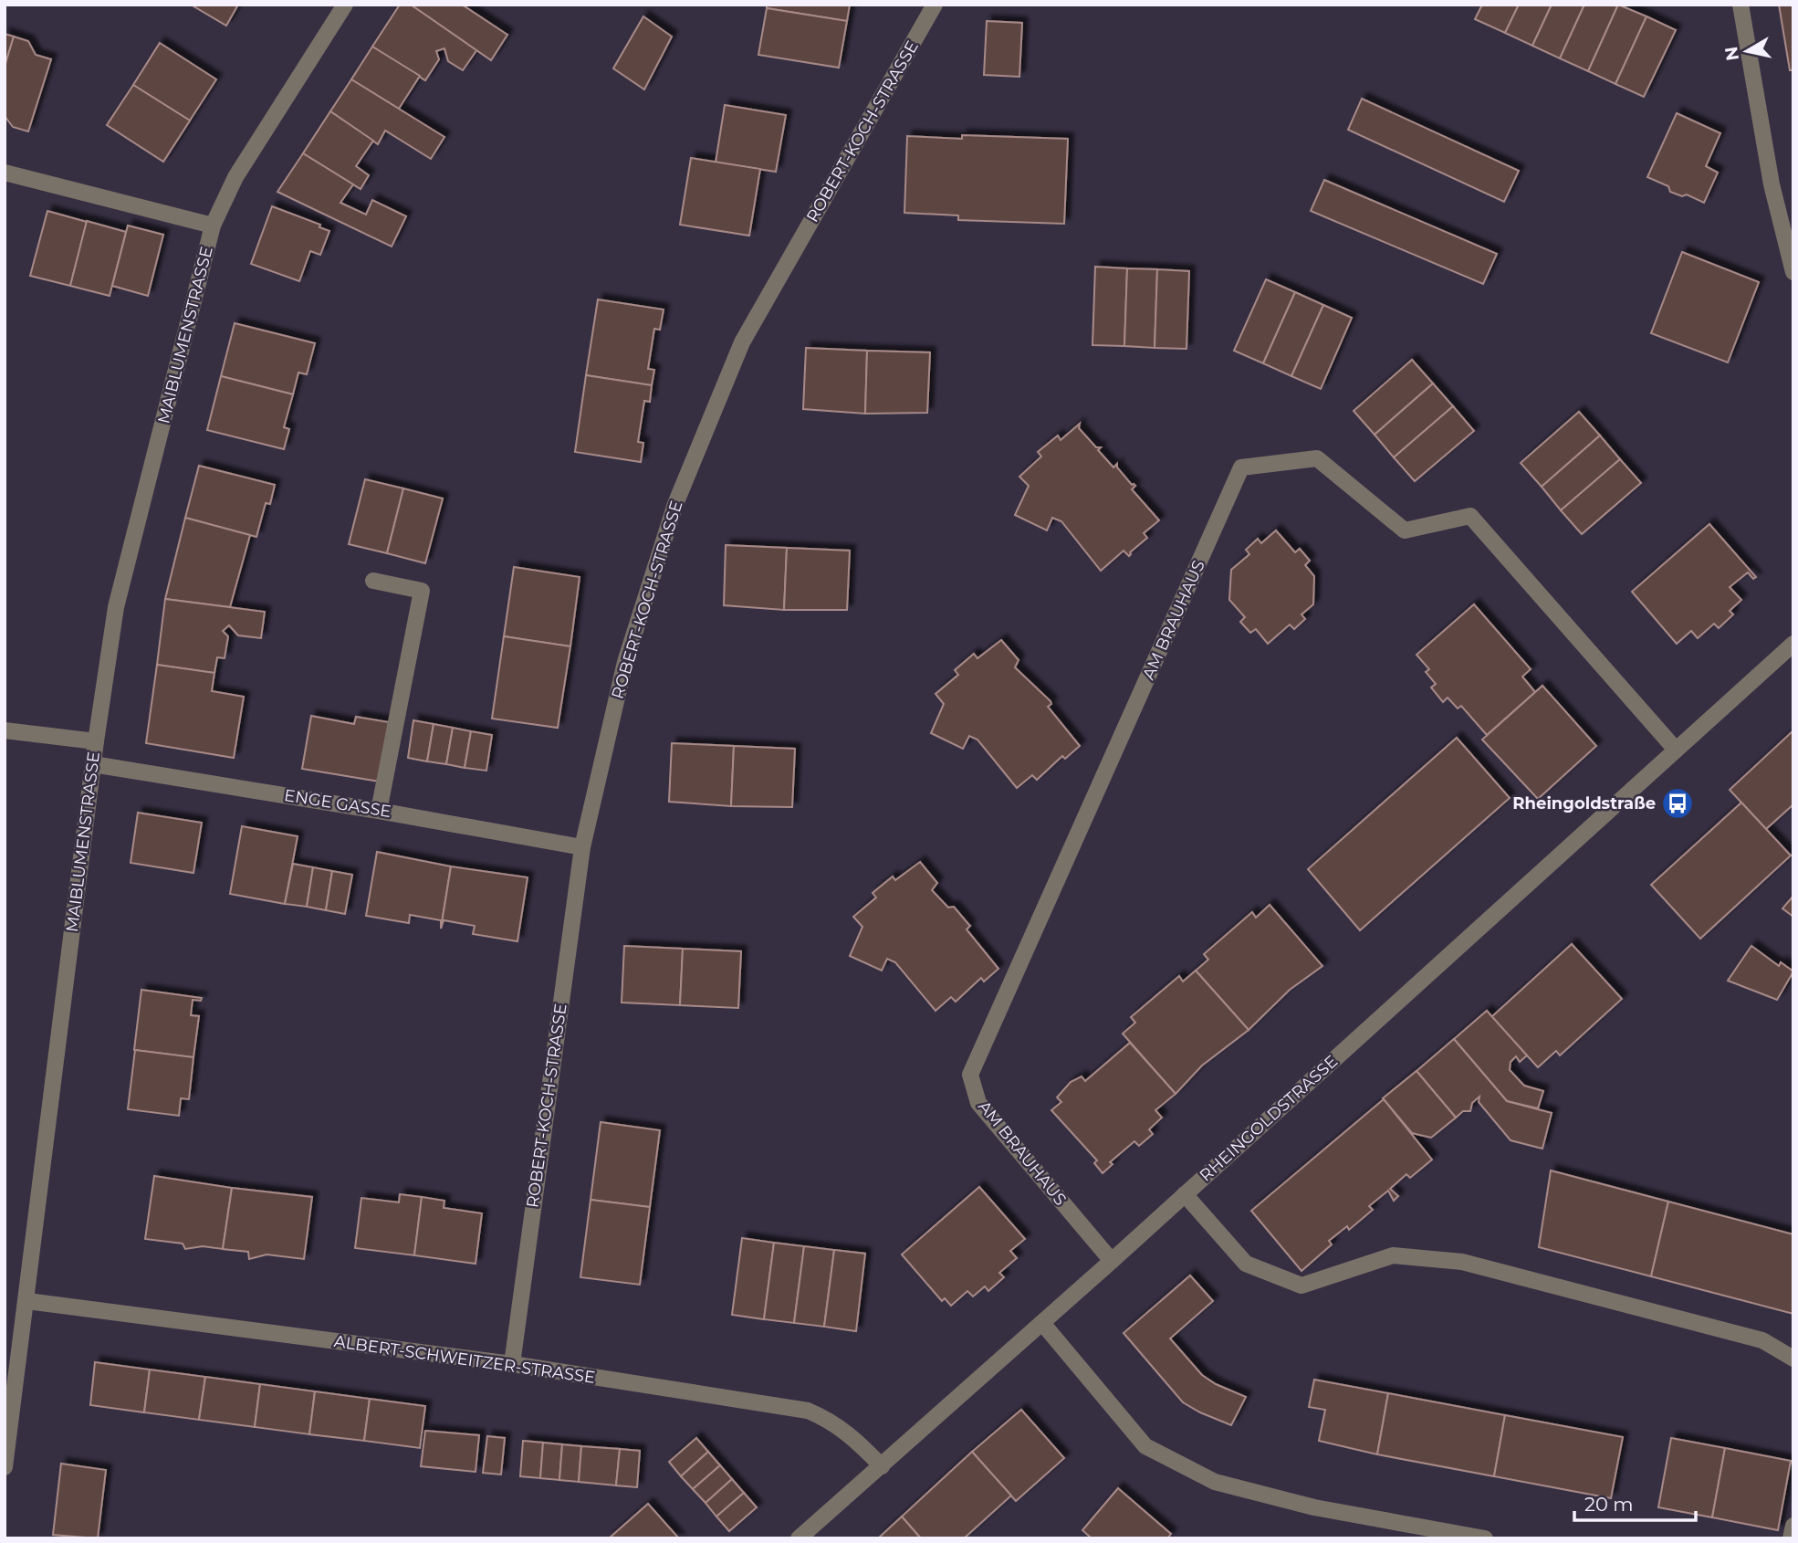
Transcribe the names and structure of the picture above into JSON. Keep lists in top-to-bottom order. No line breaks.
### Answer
{"streets":{"street":["ROBERT-KOCH-STRASSE","MAIBLUMENSTRASSE","AM BRAUHAUS","ENGE GASSE","RHEINGOLDSTRASSE","ALBERT-SCHWEITZER-STRASSE"]},"crossings":[["ROBERT-KOCH-STRASSE","ENGE GASSE"],["ROBERT-KOCH-STRASSE","ALBERT-SCHWEITZER-STRASSE"],["MAIBLUMENSTRASSE","ENGE GASSE"],["MAIBLUMENSTRASSE","ALBERT-SCHWEITZER-STRASSE"],["AM BRAUHAUS","RHEINGOLDSTRASSE"],["RHEINGOLDSTRASSE","ALBERT-SCHWEITZER-STRASSE"]],"places":{"bus stop":["Rheingoldstraße"]},"scale_bar":"20 m","north":"left"}
